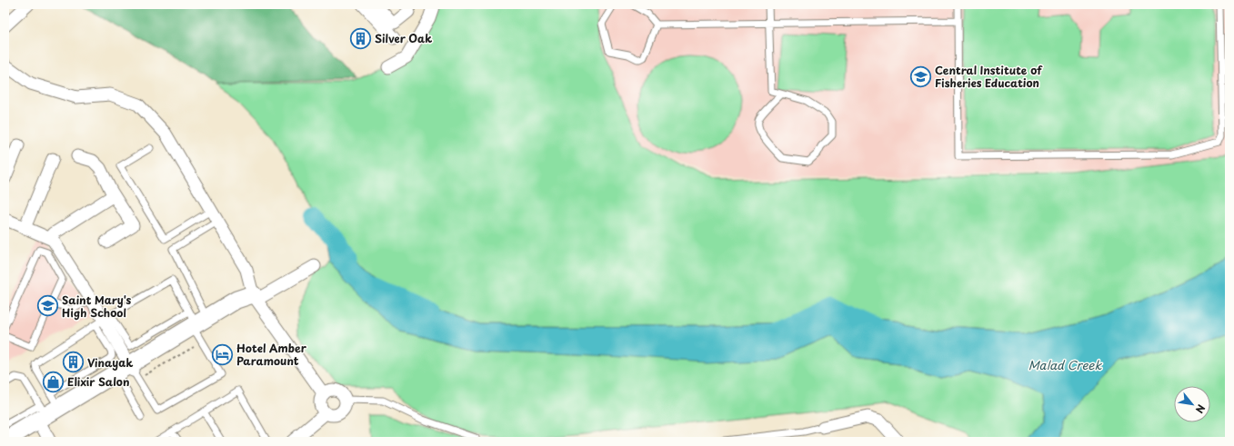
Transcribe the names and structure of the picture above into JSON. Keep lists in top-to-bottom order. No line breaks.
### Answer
{"water":["Malad Creek"],"places":{"building":["Silver Oak","Vinayak"],"school or university":["Central Institute of Fisheries Education","Saint Mary's High School"],"hotel":["Hotel Amber Paramount"],"shop":["Elixir Salon"]},"north":"bottom right"}
